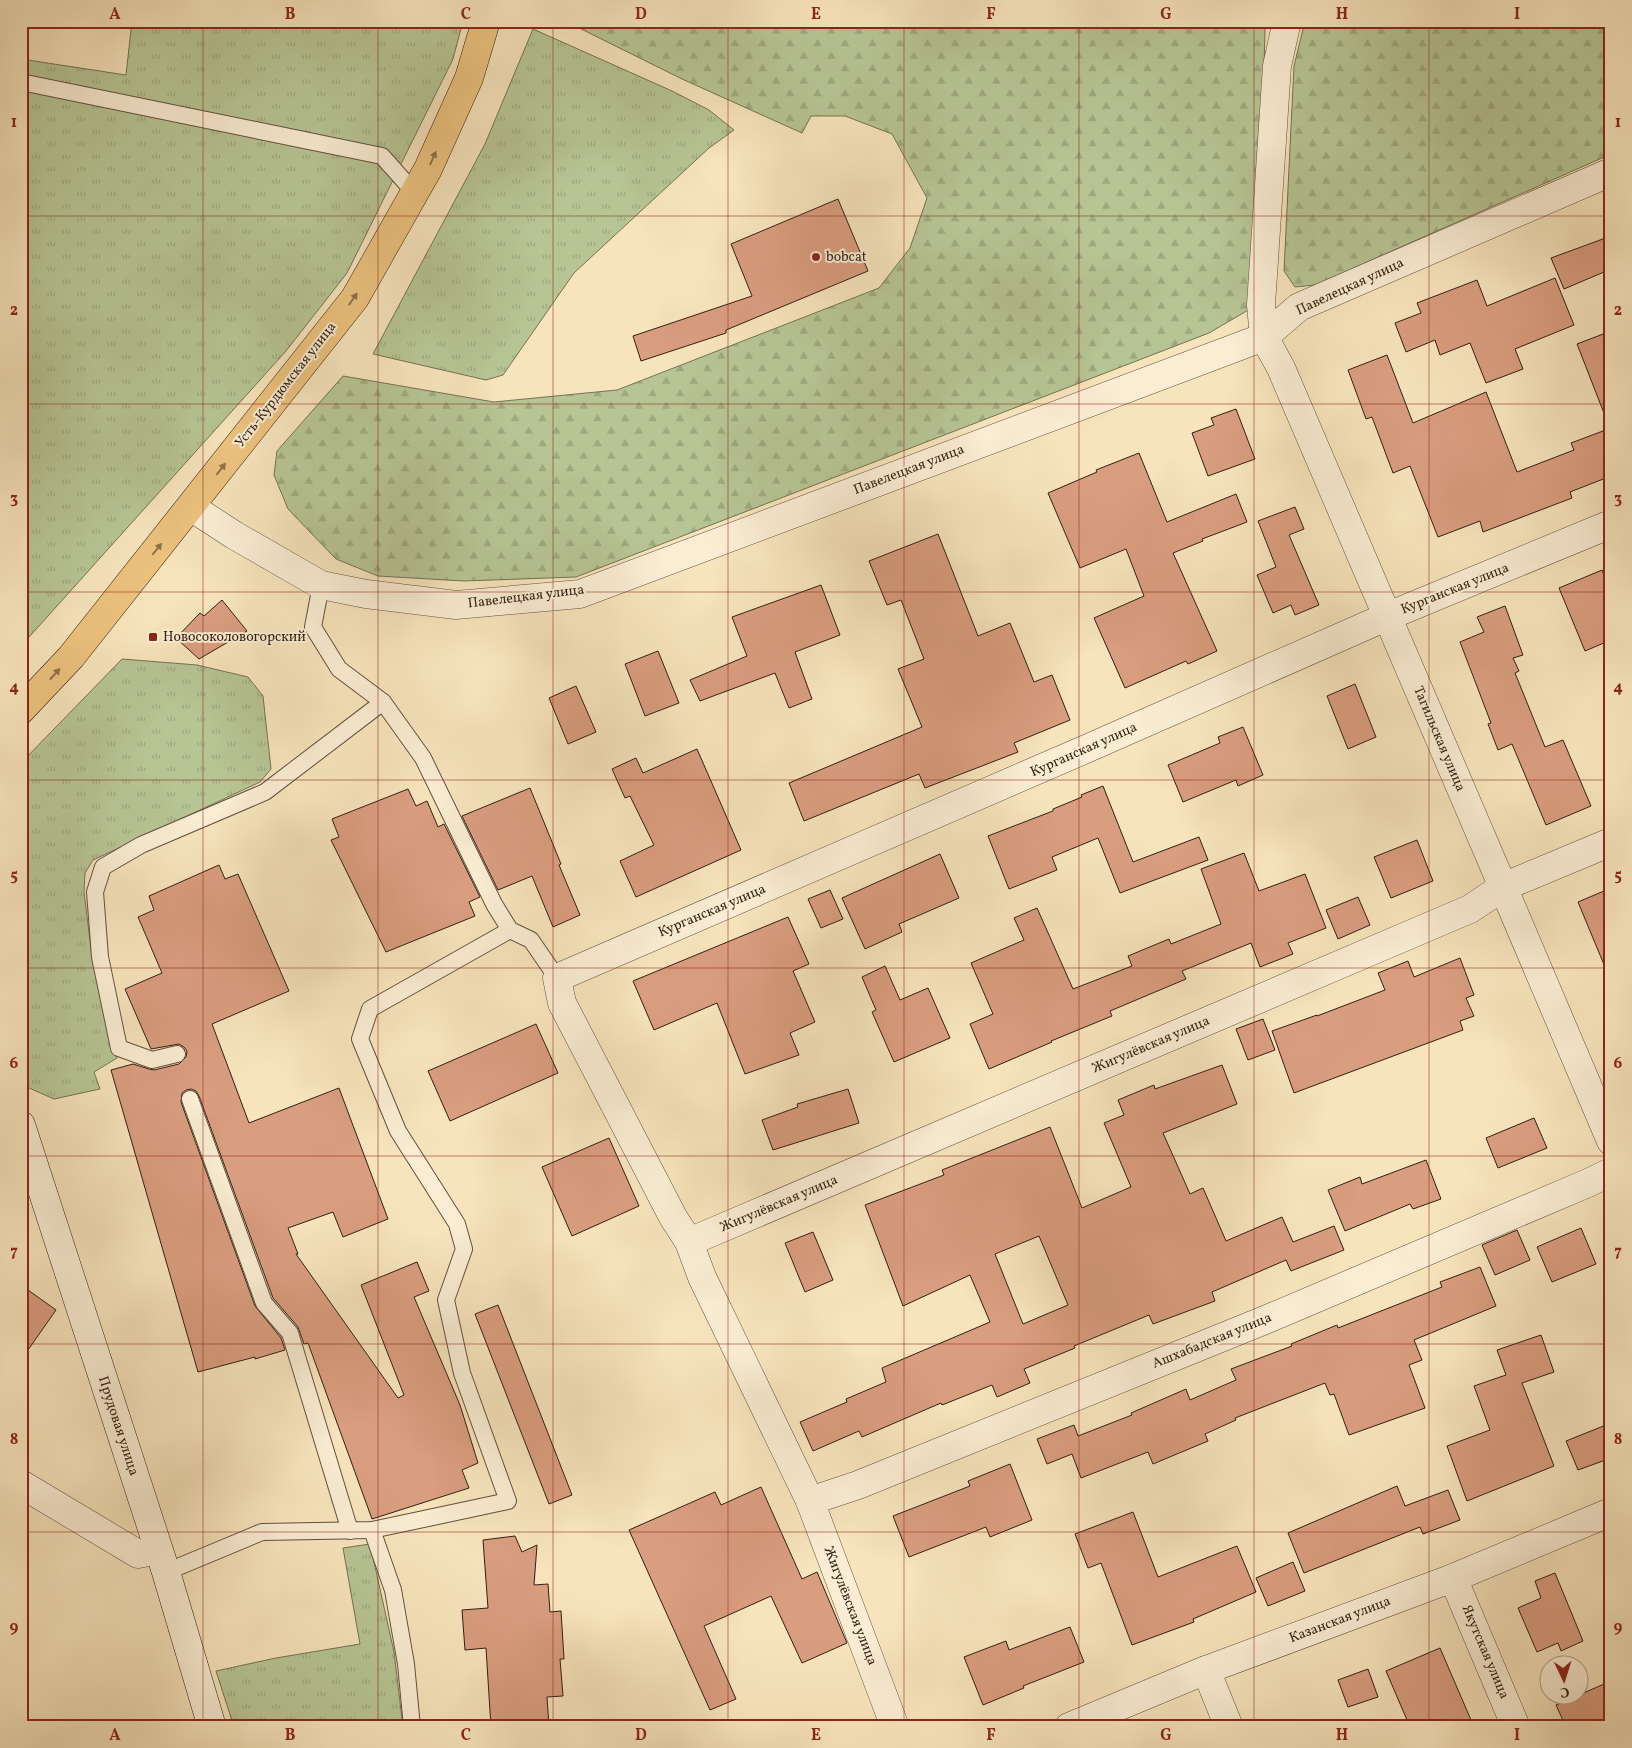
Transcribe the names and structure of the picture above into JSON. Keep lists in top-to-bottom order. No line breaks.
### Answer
{"streets":{"main road":["Усть-Курдюмская улица"],"street":["Павелецкая улица","Курганская улица","Тагильская улица","Жигулёвская улица","Ашхабадская улица","Прудовая улица","Казанская улица","Якутская улица"]},"crossings":[["Павелецкая улица","Усть-Курдюмская улица"],["Павелецкая улица","Тагильская улица"],["Курганская улица","Тагильская улица"],["Курганская улица","Жигулёвская улица"],["Тагильская улица","Жигулёвская улица"],["Жигулёвская улица","Ашхабадская улица"],["Казанская улица","Якутская улица"]],"one_way":["Усть-Курдюмская улица"],"places":{"other":["bobcat"],"transit":["Новосоколовогорский"]},"north":"bottom","grid":{"columns":["A","B","C","D","E","F","G","H","I"],"rows":["1","2","3","4","5","6","7","8","9"]}}
